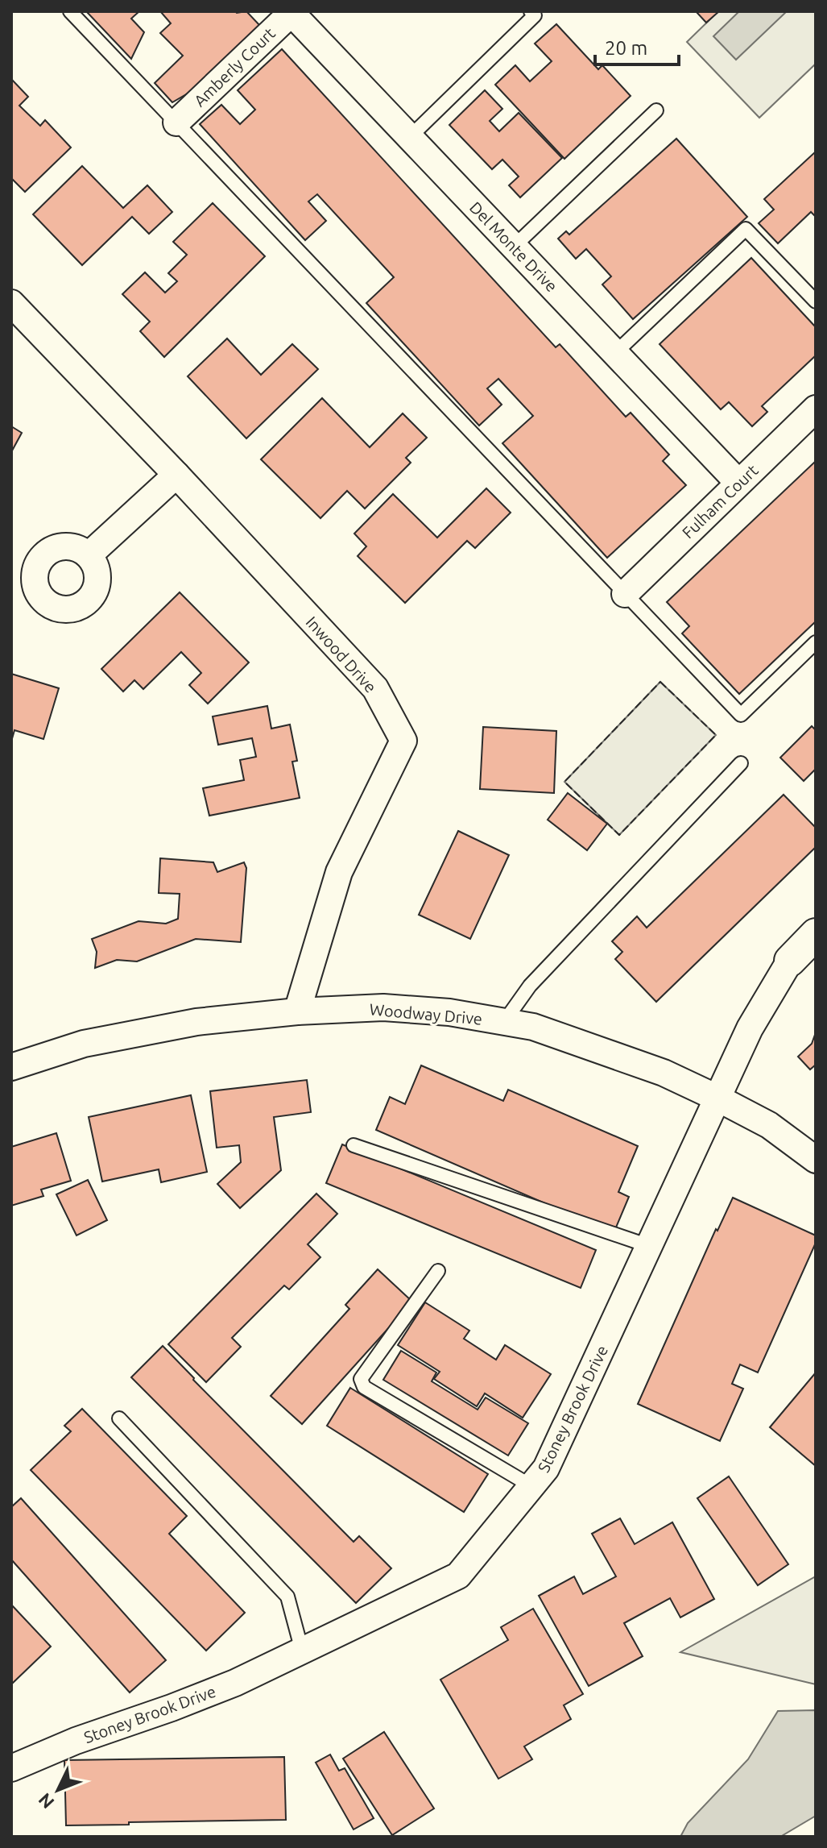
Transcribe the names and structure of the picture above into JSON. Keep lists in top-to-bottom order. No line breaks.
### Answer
{"streets":{"street":["Amberly Court","Del Monte Drive","Fulham Court","Inwood Drive","Woodway Drive","Stoney Brook Drive"]},"crossings":[["Amberly Court","Del Monte Drive"],["Del Monte Drive","Fulham Court"],["Inwood Drive","Woodway Drive"],["Woodway Drive","Stoney Brook Drive"]],"scale_bar":"20 m","north":"bottom left"}
